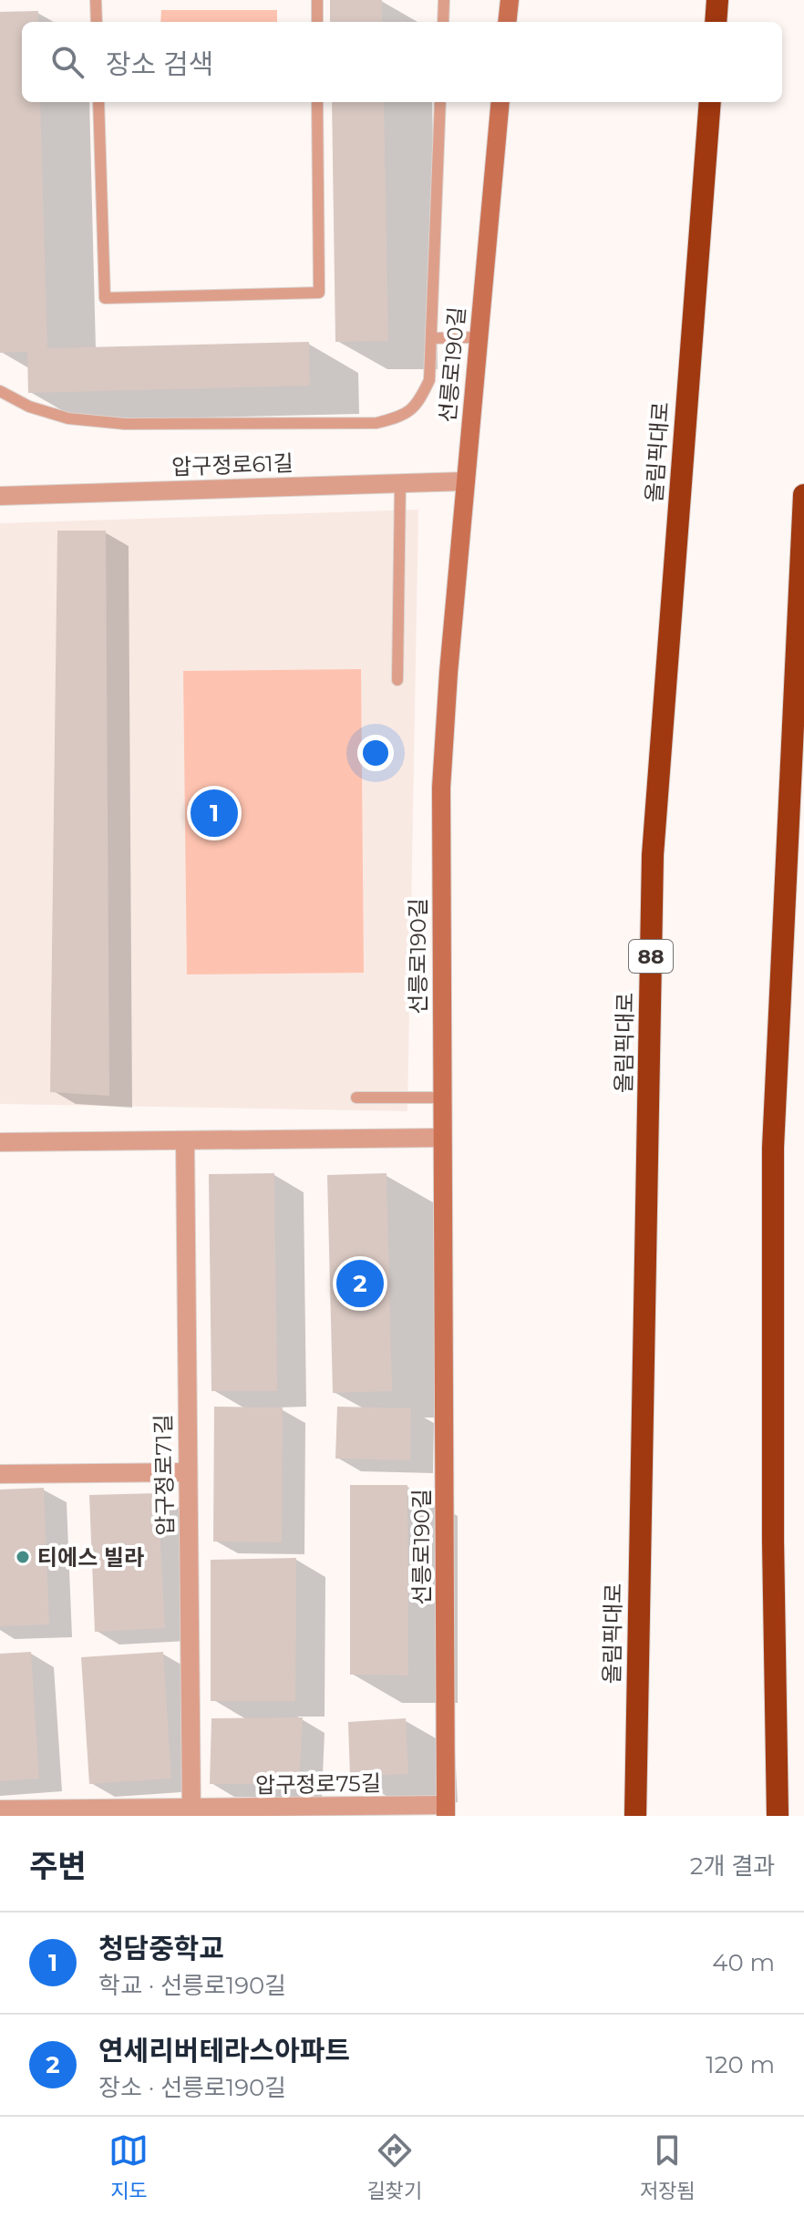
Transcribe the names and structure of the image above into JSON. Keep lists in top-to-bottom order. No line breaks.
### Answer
{"streets":{"highway":["올림픽대로","88"],"street":["선릉로190길","압구정로61길","압구정로71길","압구정로75길"]},"crossings":[["선릉로190길","압구정로61길"],["선릉로190길","압구정로75길"],["압구정로71길","압구정로75길"]],"places":["티에스 빌라"],"page":{"search":"장소 검색","pins":["1","2"],"heading":["주변","2개 결과"],"list":[{"mark":"1","name":"청담중학교","note":"학교 · 선릉로190길","value":"40 m"},{"mark":"2","name":"연세리버테라스아파트","note":"장소 · 선릉로190길","value":"120 m"}],"nav":["지도","길찾기","저장됨"]}}
